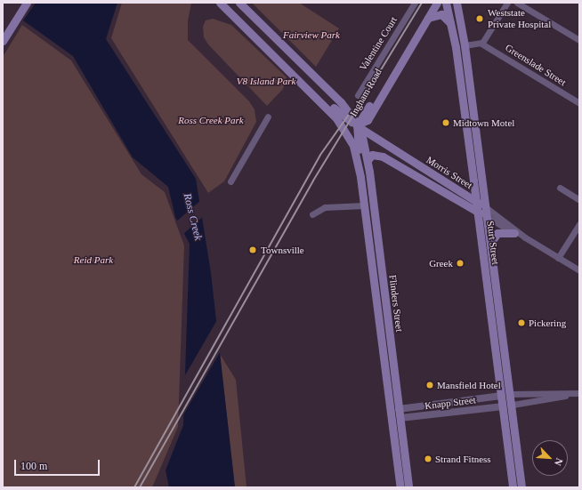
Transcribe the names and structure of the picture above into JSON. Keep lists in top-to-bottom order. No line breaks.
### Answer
{"streets":{"main road":["Ingham Road","Morris Street","Sturt Street","Flinders Street"],"street":["Valentine Court","Greenslade Street","Knapp Street"]},"crossings":[["Ingham Road","Morris Street"],["Ingham Road","Flinders Street"],["Morris Street","Sturt Street"],["Morris Street","Flinders Street"],["Sturt Street","Knapp Street"],["Flinders Street","Knapp Street"]],"water":["Ross Creek"],"parks":["Fairview Park","V8 Island Park","Ross Creek Park","Reid Park"],"places":["Weststate Private Hospital","Midtown Motel","Townsville","Greek","Pickering","Mansfield Hotel","Strand Fitness"],"scale_bar":"100 m","north":"bottom right"}
